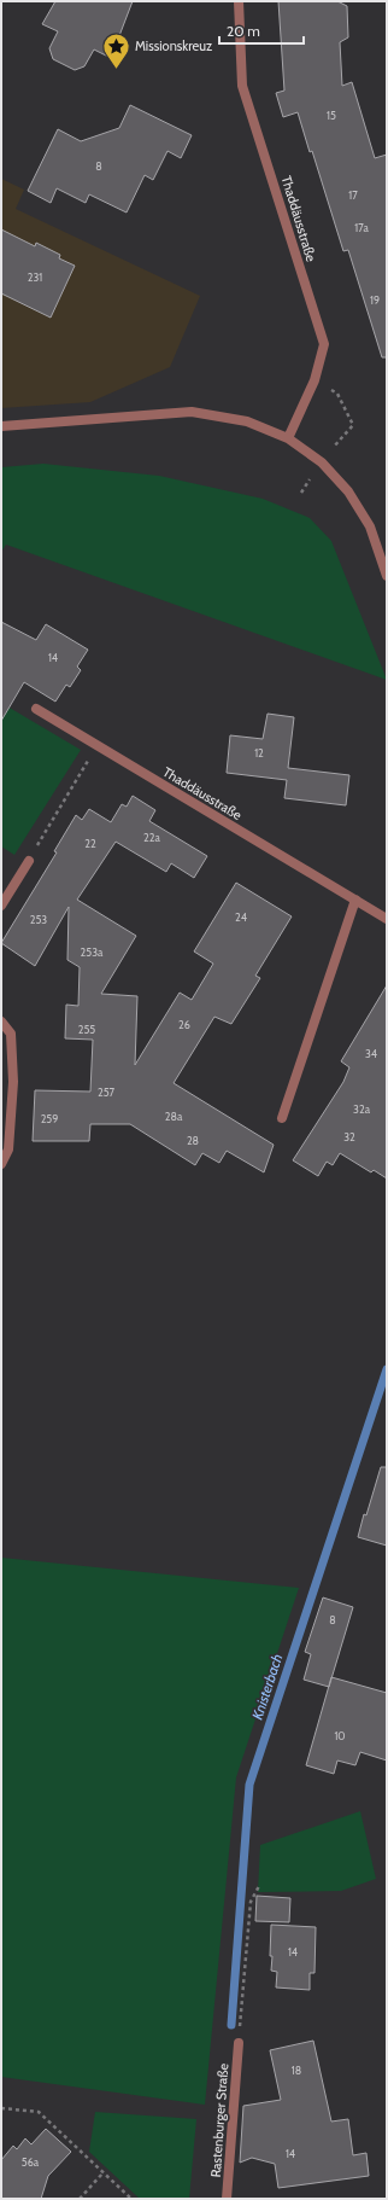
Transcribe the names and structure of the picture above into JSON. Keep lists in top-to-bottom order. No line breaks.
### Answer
{"streets":{"street":["Thaddäusstraße","Rastenburger Straße"]},"water":["Knisterbach"],"places":{"place":["Missionskreuz"]},"house_numbers":["15","8","17","17a","231","19","14","12","22a","22","24","253","253a","26","255","34","257","32a","28a","259","32","28","8","10","14","18","14","56a"],"scale_bar":"20 m"}
